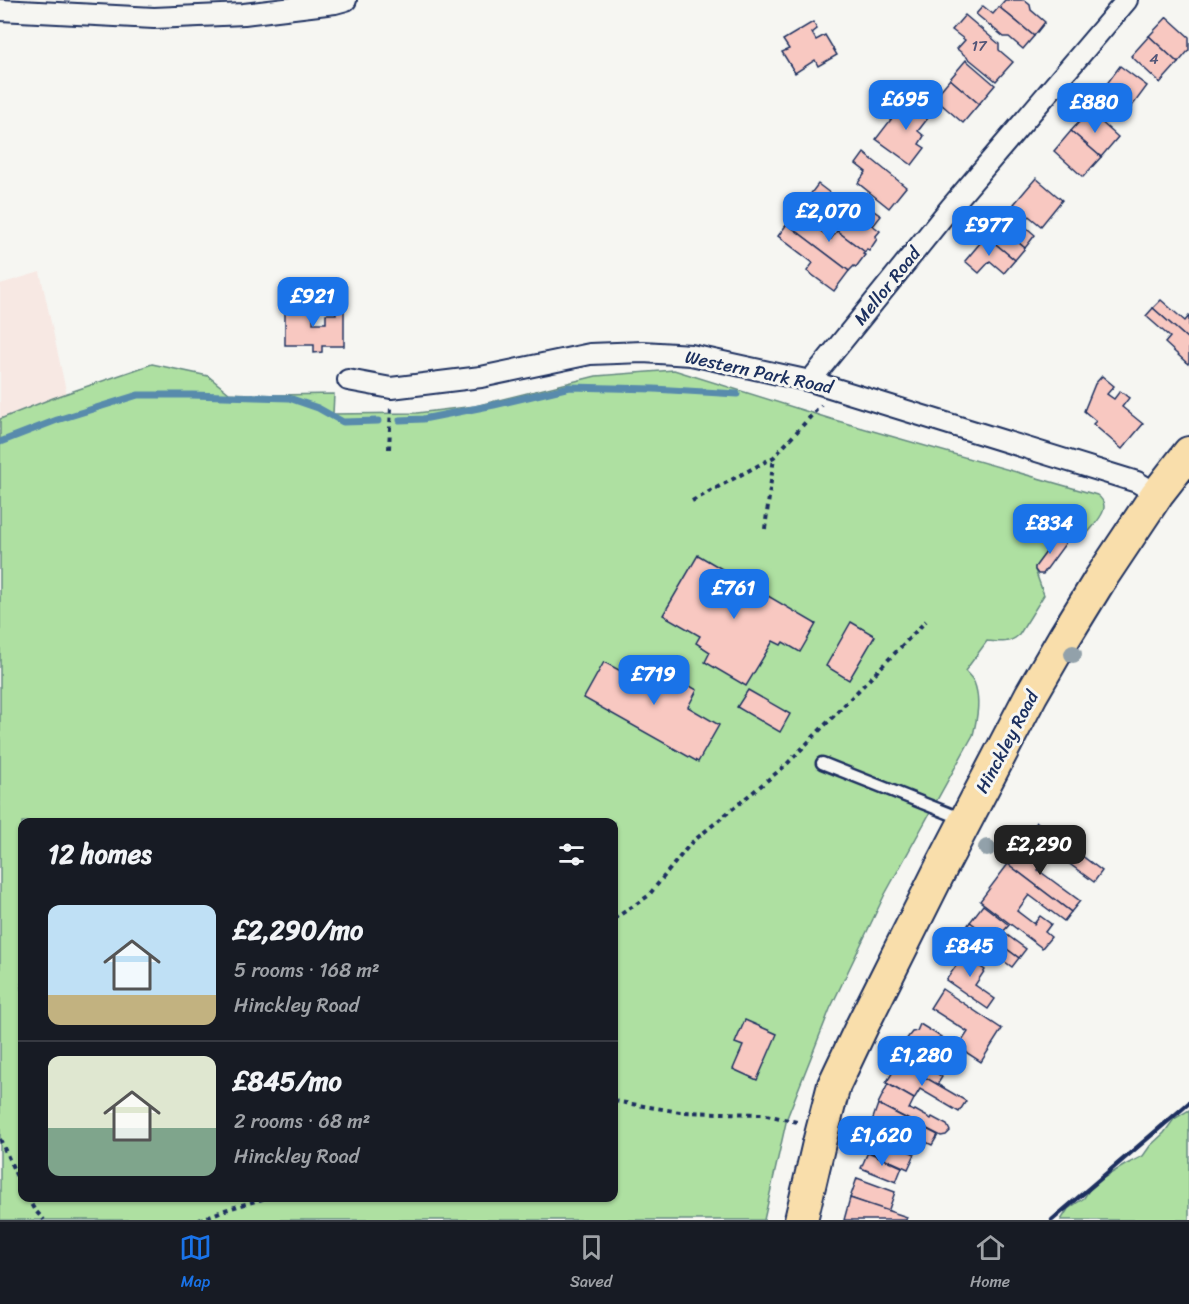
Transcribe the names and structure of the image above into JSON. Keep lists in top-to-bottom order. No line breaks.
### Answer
{"streets":{"main road":["Hinckley Road"],"street":["Mellor Road","Western Park Road"]},"crossings":[["Mellor Road","Western Park Road"],["Western Park Road","Hinckley Road"]],"house_numbers":["17","4"],"page":{"price":["£695","£880","£2,070","£977","£921","£834","£761","£719","£2,290","£845","£1,280","£1,620"],"heading":"12 homes","list":[{"name":"£2,290/mo","note":"5 rooms · 168 m² · Hinckley Road"},{"name":"£845/mo","note":"2 rooms · 68 m² · Hinckley Road"}],"tabs":["Map","Saved","Home"]}}
